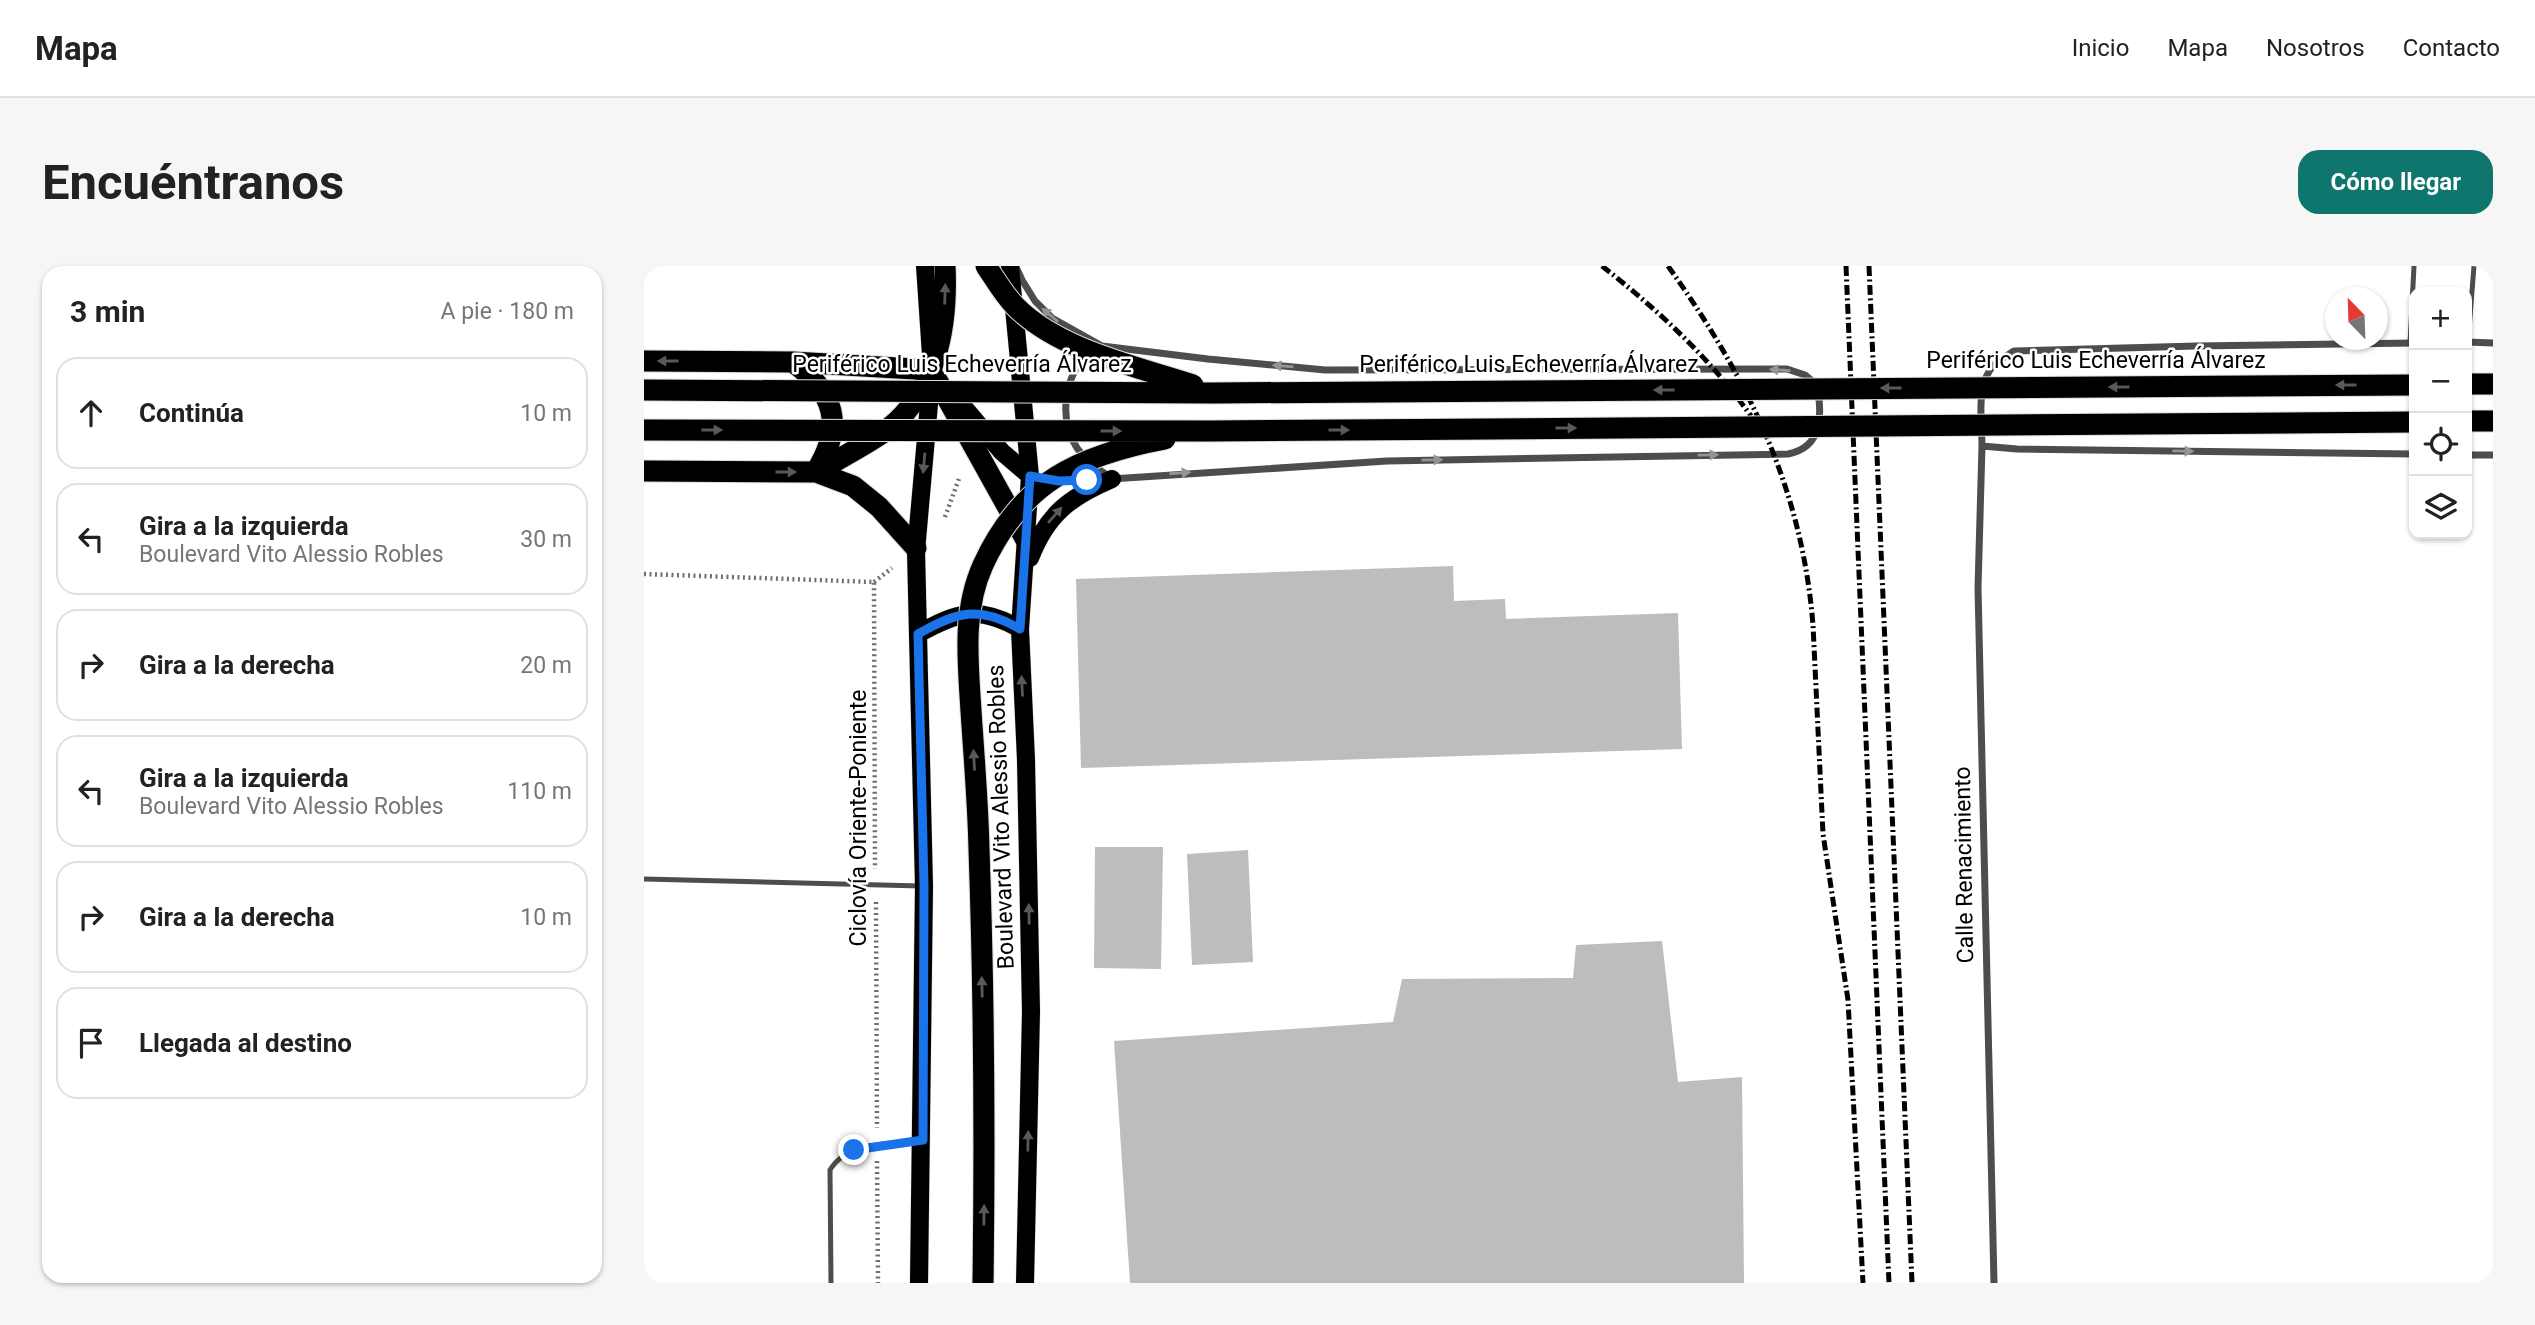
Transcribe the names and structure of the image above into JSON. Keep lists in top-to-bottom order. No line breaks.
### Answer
{"streets":{"highway":["Periférico Luis Echeverría Álvarez"],"main road":["Boulevard Vito Alessio Robles"],"street":["Calle Renacimiento"],"path":["Ciclovía Oriente-Poniente"]},"north":"top left","page":{"header":"Mapa","nav":["Inicio","Mapa","Nosotros","Contacto"],"buttons":"Cómo llegar","title":"Encuéntranos","heading":["3 min","A pie · 180 m"],"map_buttons":["+","−"],"list":[["Continúa","10 m"],["Gira a la izquierda","Boulevard Vito Alessio Robles","30 m"],["Gira a la derecha","20 m"],["Gira a la izquierda","Boulevard Vito Alessio Robles","110 m"],["Gira a la derecha","10 m"],"Llegada al destino"]}}
